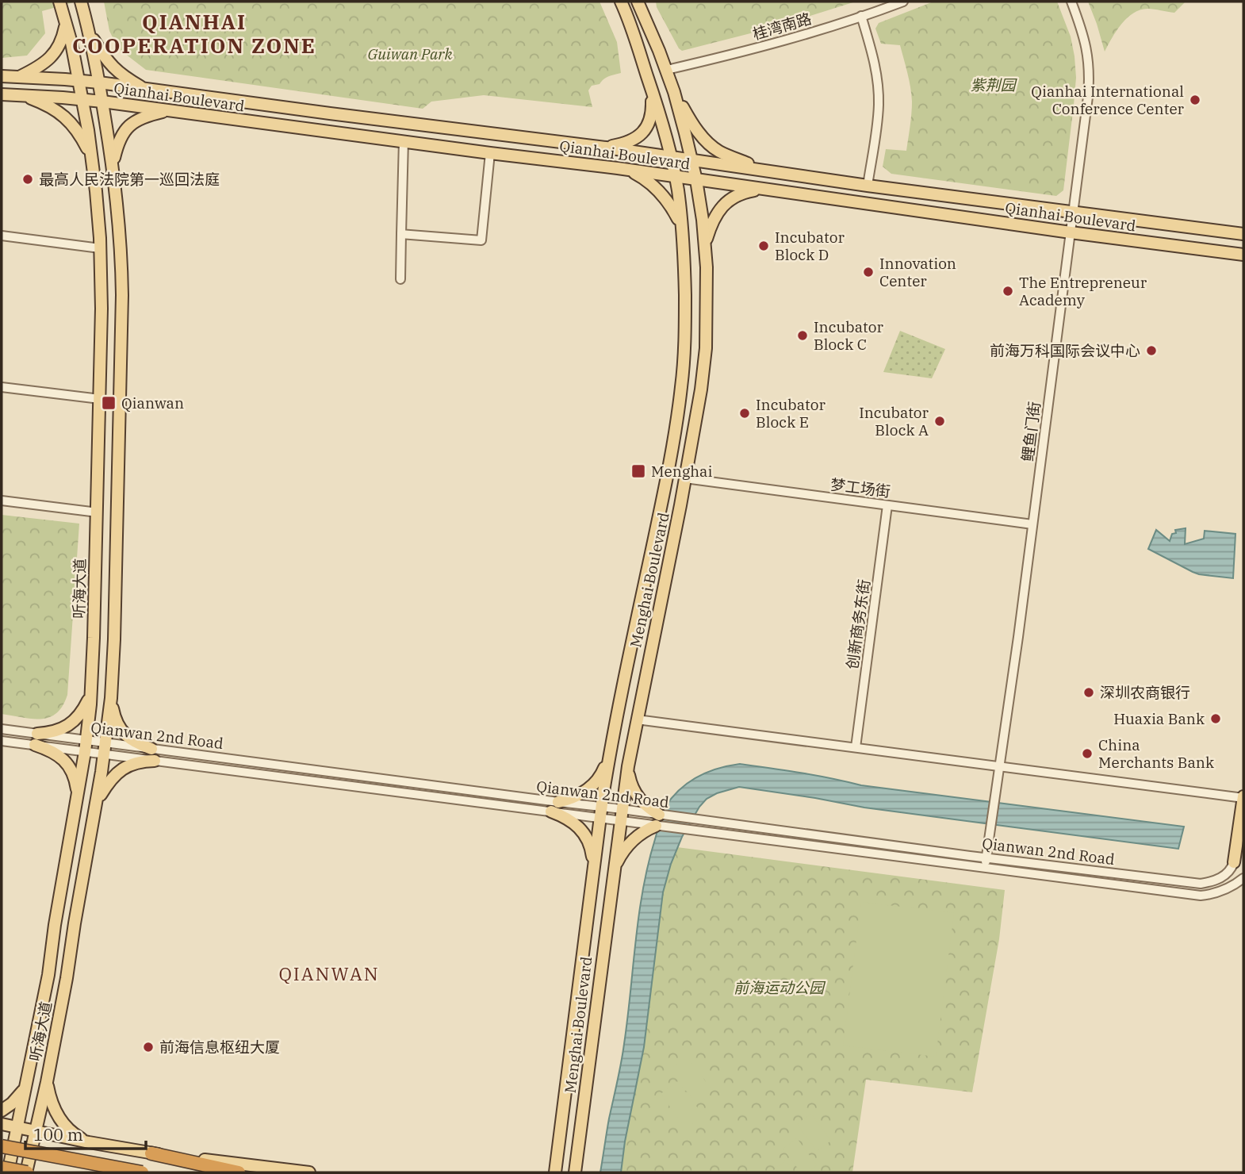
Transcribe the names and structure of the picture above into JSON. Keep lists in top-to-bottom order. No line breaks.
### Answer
{"streets":{"main road":["Qianhai Boulevard","Menghai Boulevard","听海大道"],"street":["桂湾南路","鲤鱼门街","梦工场街","创新商务东街","Qianwan 2nd Road"]},"crossings":[["桂湾南路","Menghai Boulevard"],["Qianhai Boulevard","鲤鱼门街"],["Qianhai Boulevard","Menghai Boulevard"],["Qianhai Boulevard","听海大道"],["鲤鱼门街","梦工场街"],["鲤鱼门街","Qianwan 2nd Road"],["梦工场街","Menghai Boulevard"],["梦工场街","创新商务东街"],["Menghai Boulevard","Qianwan 2nd Road"],["听海大道","Qianwan 2nd Road"]],"districts":["QIANHAI COOPERATION ZONE","QIANWAN"],"parks":["Guiwan Park","紫荆园","前海运动公园"],"places":{"other":["Qianhai International Conference Center","最高人民法院第一巡回法庭","Incubator Block D","Innovation Center","The Entrepreneur Academy","Incubator Block C","前海万科国际会议中心","Incubator Block E","Incubator Block A","深圳农商银行","Huaxia Bank","China Merchants Bank","前海信息枢纽大厦"],"transit":["Qianwan","Menghai"]},"scale_bar":"100 m"}
